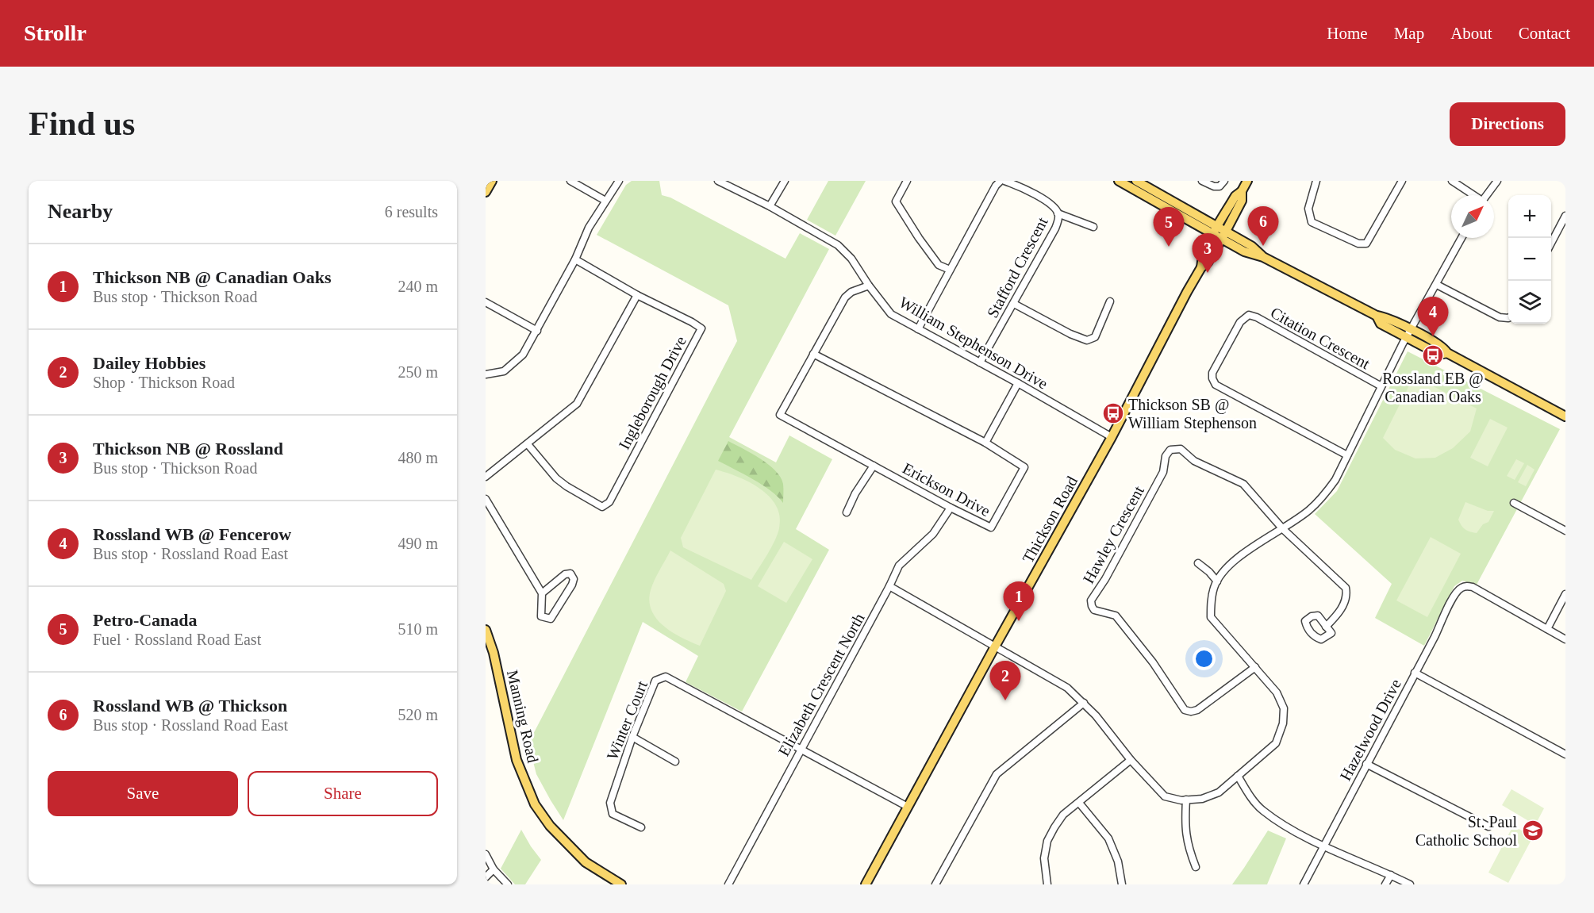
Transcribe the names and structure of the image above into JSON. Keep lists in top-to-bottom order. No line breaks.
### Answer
{"streets":{"main road":["Thickson Road","Manning Road"],"street":["Stafford Crescent","Citation Crescent","William Stephenson Drive","Ingleborough Drive","Erickson Drive","Hawley Crescent","Elizabeth Crescent North","Winter Court","Hazelwood Drive"]},"crossings":[["Stafford Crescent","William Stephenson Drive"],["William Stephenson Drive","Erickson Drive"],["William Stephenson Drive","Thickson Road"],["Erickson Drive","Elizabeth Crescent North"],["Thickson Road","Winter Court"],["Elizabeth Crescent North","Winter Court"]],"places":{"bus stop":["Rossland EB @ Canadian Oaks","Thickson SB @ William Stephenson"],"school or university":["St. Paul Catholic School"]},"north":"top right","page":{"header":"Strollr","nav":["Home","Map","About","Contact"],"buttons":["Directions",["Save","Share"]],"title":"Find us","heading":["Nearby","6 results"],"map_buttons":["+","−"],"pins":["6","5","3","4","1","2"],"list":[{"mark":"1","name":"Thickson NB @ Canadian Oaks","note":"Bus stop · Thickson Road","value":"240 m"},{"mark":"2","name":"Dailey Hobbies","note":"Shop · Thickson Road","value":"250 m"},{"mark":"3","name":"Thickson NB @ Rossland","note":"Bus stop · Thickson Road","value":"480 m"},{"mark":"4","name":"Rossland WB @ Fencerow","note":"Bus stop · Rossland Road East","value":"490 m"},{"mark":"5","name":"Petro-Canada","note":"Fuel · Rossland Road East","value":"510 m"},{"mark":"6","name":"Rossland WB @ Thickson","note":"Bus stop · Rossland Road East","value":"520 m"}]}}
